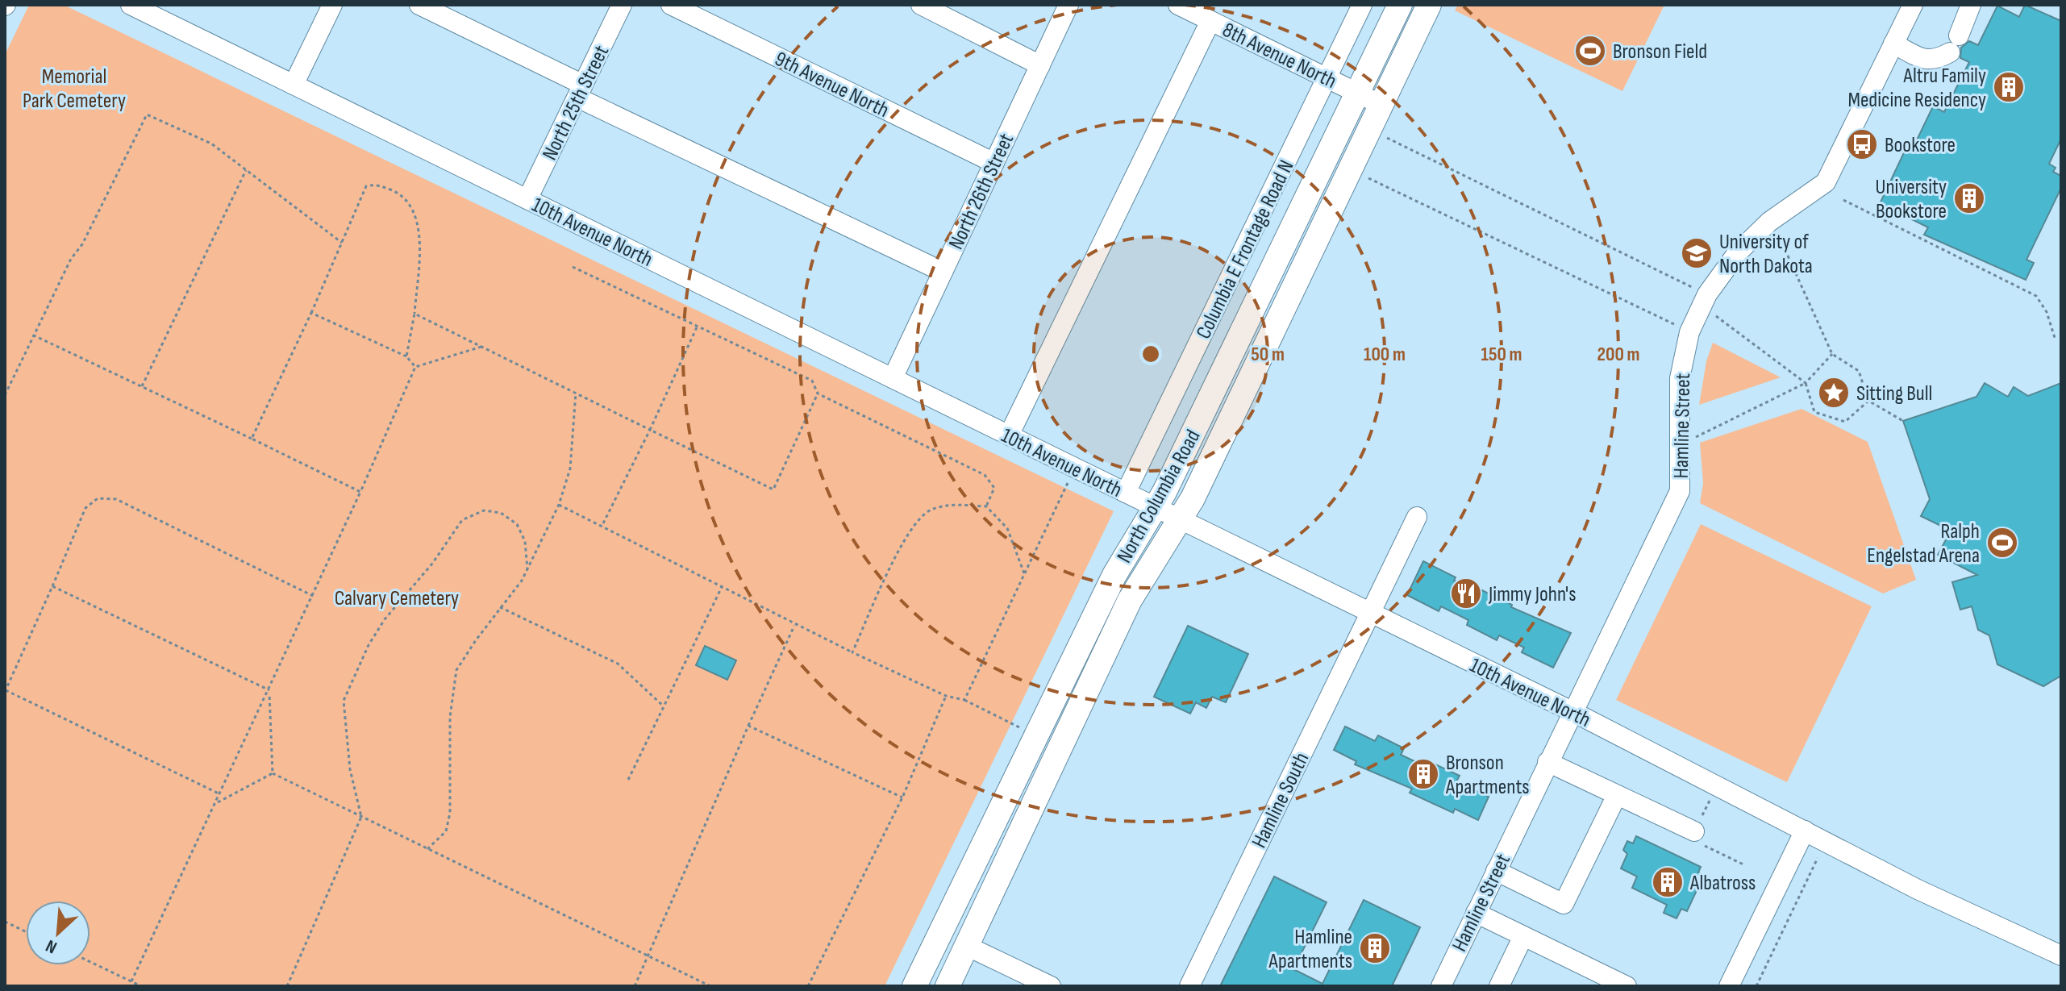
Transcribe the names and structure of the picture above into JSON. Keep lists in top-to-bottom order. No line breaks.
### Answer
{"streets":{"main road":["North Columbia Road"],"street":["8th Avenue North","9th Avenue North","North 25th Street","North 26th Street","10th Avenue North","Columbia E Frontage Road N","Hamline Street","Hamline South"]},"crossings":[["8th Avenue North","Columbia E Frontage Road N"],["8th Avenue North","North Columbia Road"],["9th Avenue North","North 26th Street"],["North 25th Street","10th Avenue North"],["North 26th Street","10th Avenue North"],["10th Avenue North","Columbia E Frontage Road N"],["10th Avenue North","Hamline Street"],["10th Avenue North","North Columbia Road"],["10th Avenue North","Hamline South"]],"parks":["Memorial Park Cemetery","Calvary Cemetery"],"places":{"sports":["Bronson Field","Ralph Engelstad Arena"],"building":["Altru Family Medicine Residency","University Bookstore","Bronson Apartments","Albatross","Hamline Apartments"],"bus stop":["Bookstore"],"school or university":["University of North Dakota"],"place":["Sitting Bull"],"restaurant":["Jimmy John's"]},"north":"bottom left","rings":["50 m","100 m","150 m","200 m"]}
